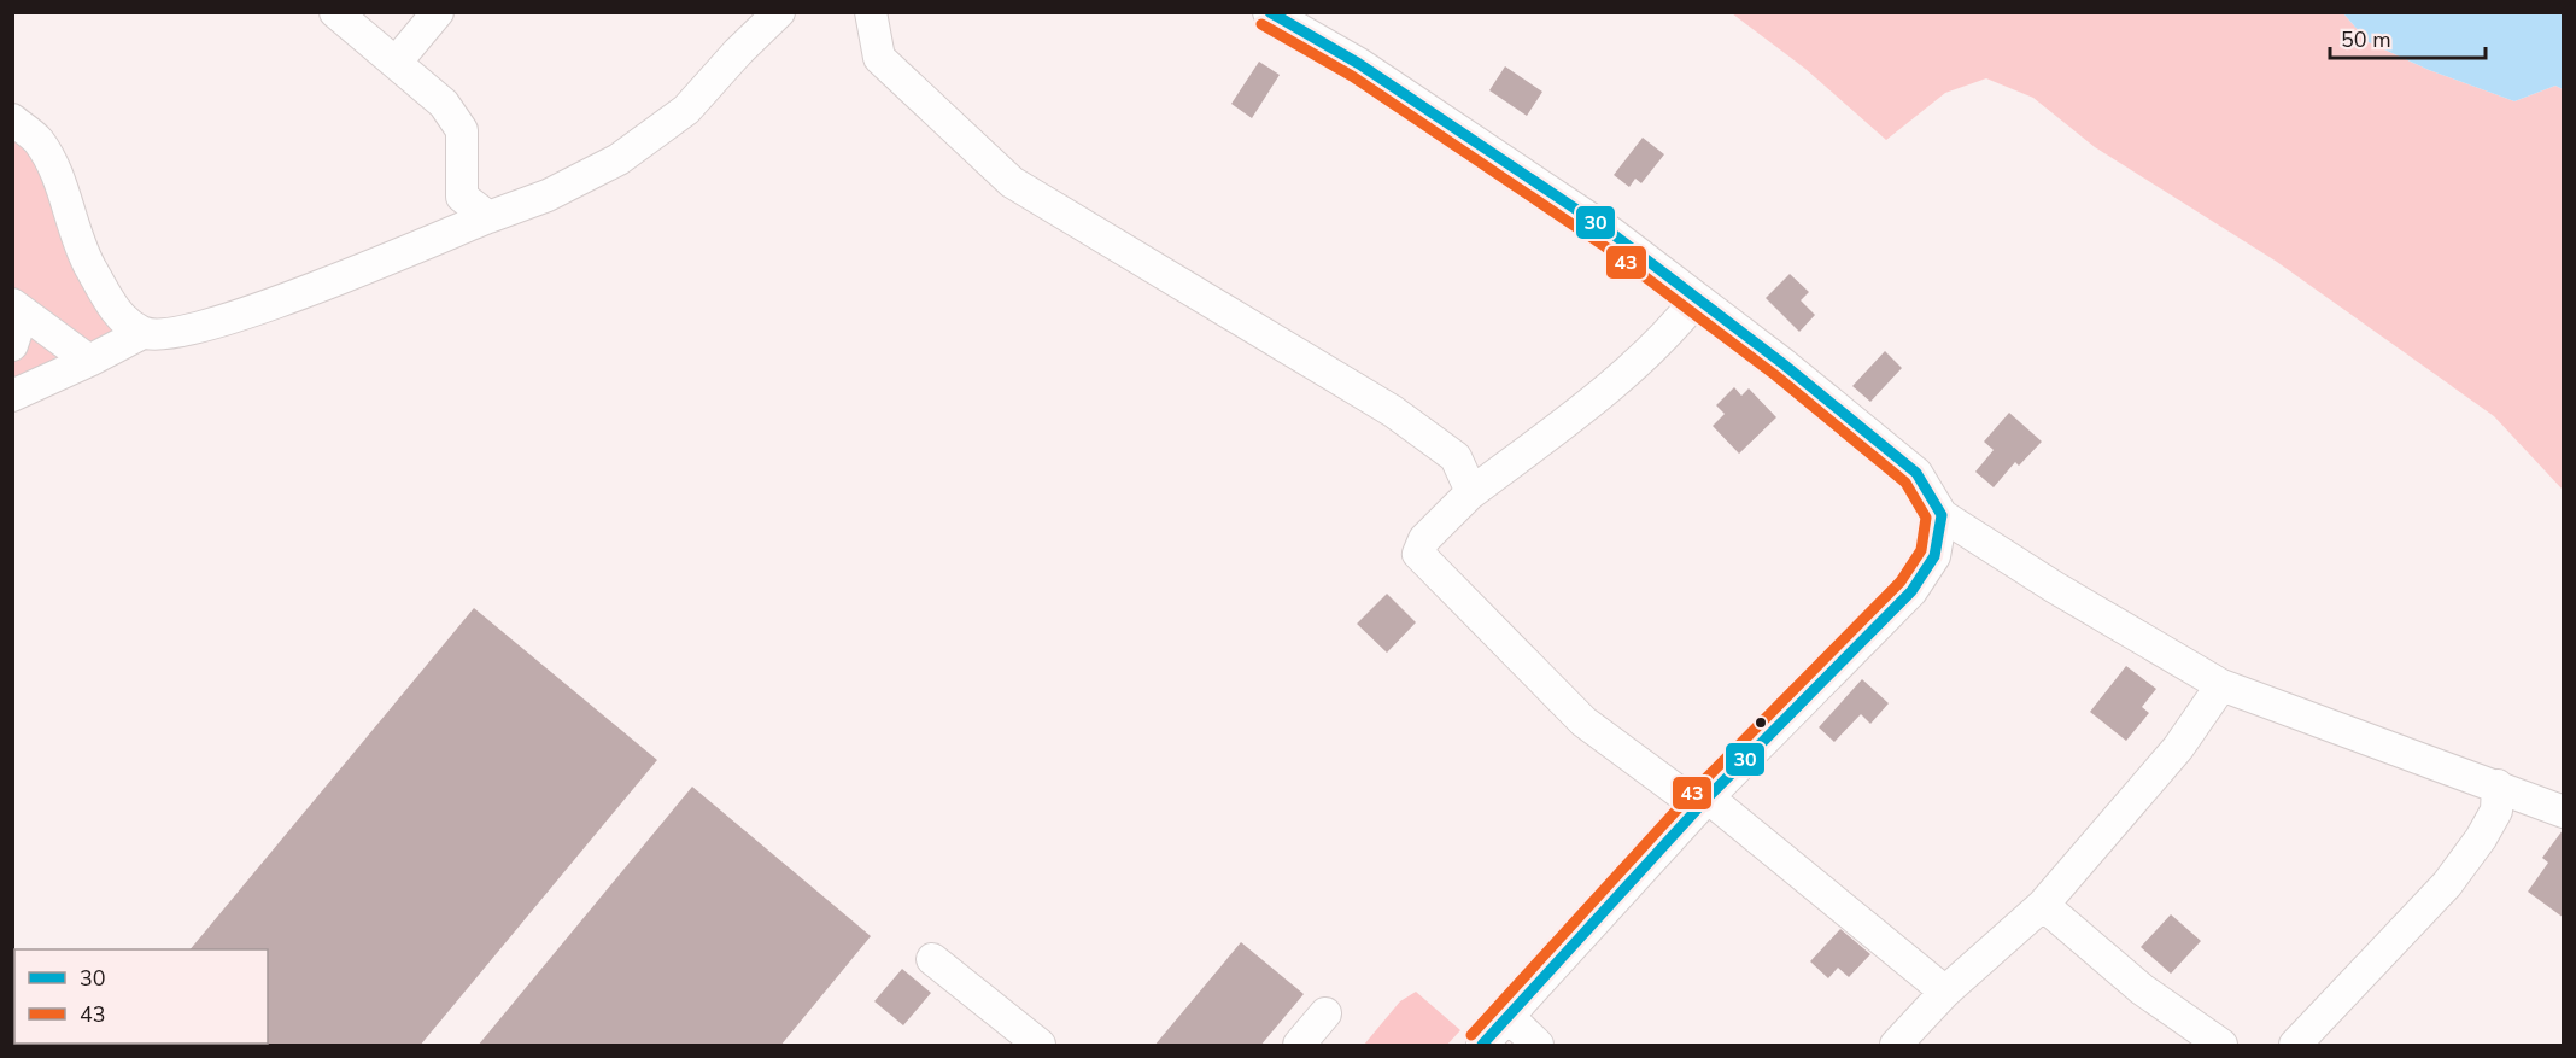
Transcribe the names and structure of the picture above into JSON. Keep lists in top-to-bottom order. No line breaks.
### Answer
{"lines":["transit line 30","transit line 43"],"legend":["30","43"],"scale_bar":"50 m"}
